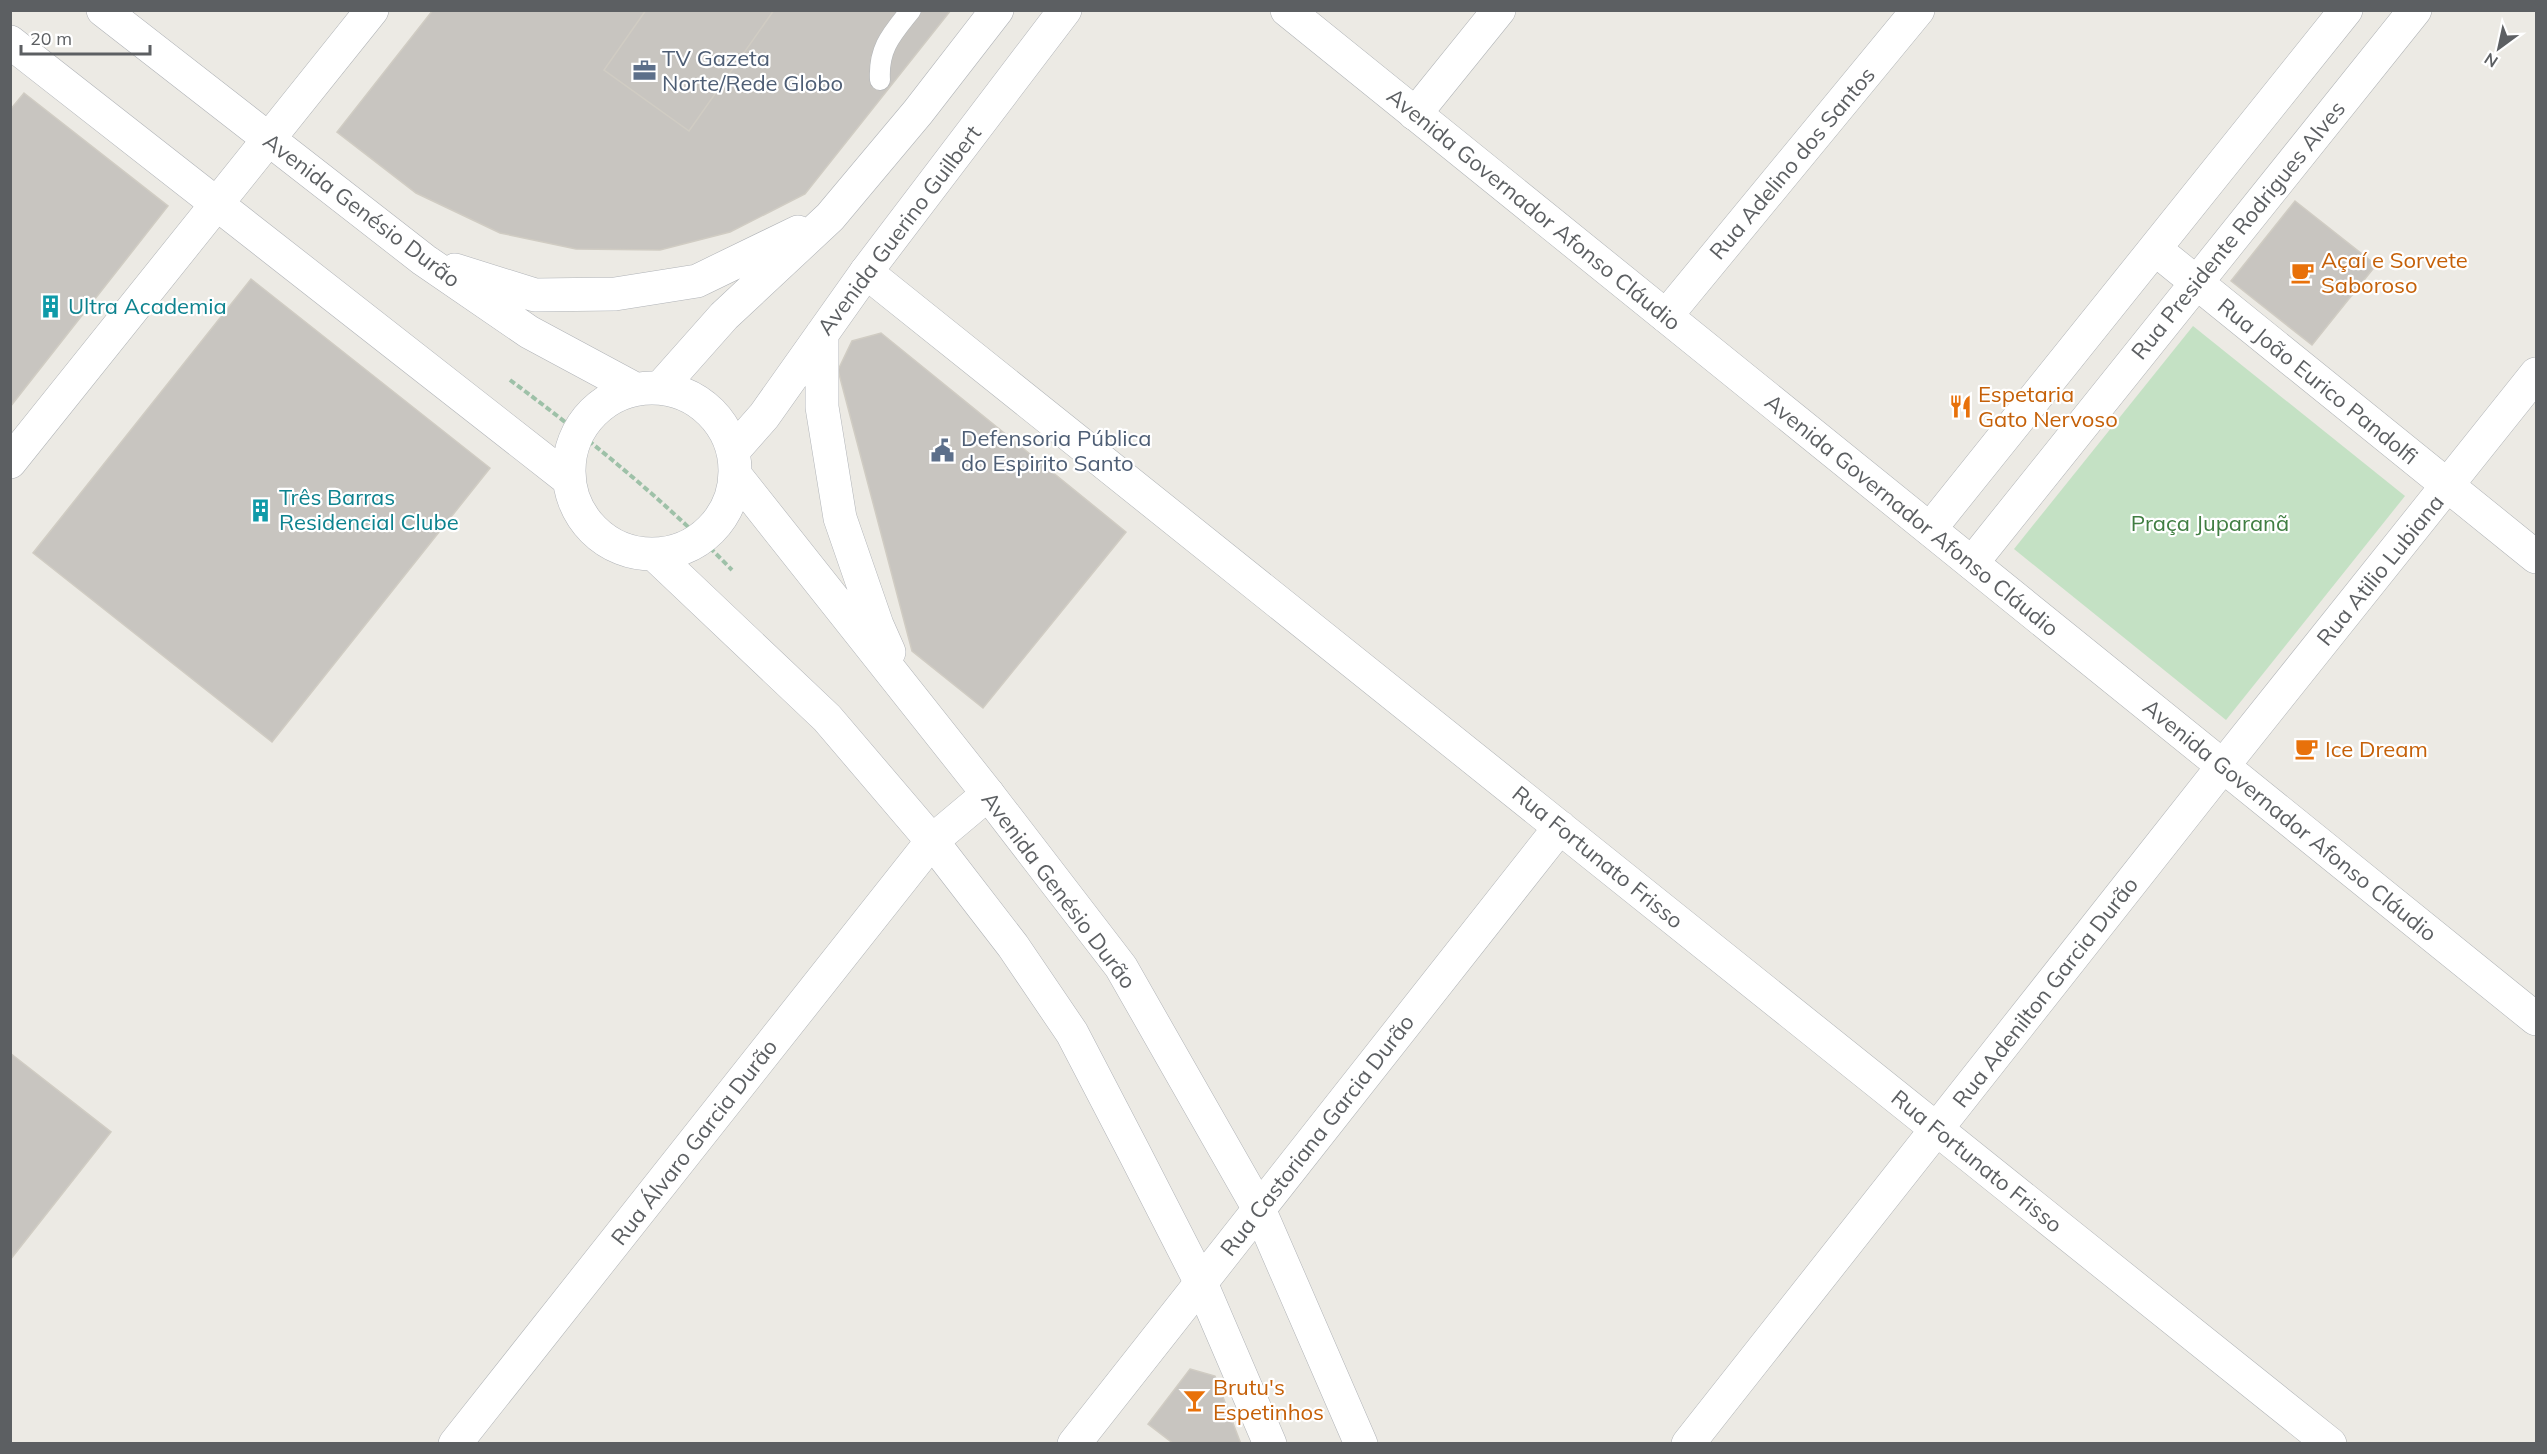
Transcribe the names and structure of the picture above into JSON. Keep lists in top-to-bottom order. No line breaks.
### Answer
{"streets":{"street":["Rua Adelino dos Santos","Avenida Governador Afonso Cláudio","Avenida Genésio Durão","Avenida Guerino Guilbert","Rua Presidente Rodrigues Alves","Rua João Eurico Pandolfi","Rua Atilio Lubiana","Rua Fortunato Frisso","Rua Adenilton Garcia Durão","Rua Castoriana Garcia Durão","Rua Álvaro Garcia Durão"]},"crossings":[["Rua Adelino dos Santos","Avenida Governador Afonso Cláudio"],["Avenida Governador Afonso Cláudio","Rua Presidente Rodrigues Alves"],["Avenida Governador Afonso Cláudio","Rua Atilio Lubiana"],["Avenida Governador Afonso Cláudio","Rua Adenilton Garcia Durão"],["Avenida Genésio Durão","Avenida Guerino Guilbert"],["Avenida Genésio Durão","Rua Castoriana Garcia Durão"],["Avenida Genésio Durão","Rua Álvaro Garcia Durão"],["Avenida Guerino Guilbert","Rua Fortunato Frisso"],["Rua Presidente Rodrigues Alves","Rua João Eurico Pandolfi"],["Rua João Eurico Pandolfi","Rua Atilio Lubiana"],["Rua Atilio Lubiana","Rua Adenilton Garcia Durão"],["Rua Fortunato Frisso","Rua Adenilton Garcia Durão"],["Rua Fortunato Frisso","Rua Castoriana Garcia Durão"]],"parks":["Praça Juparanã"],"places":{"office":["TV Gazeta Norte/Rede Globo"],"cafe":["Açaí e Sorvete Saboroso","Ice Dream"],"building":["Ultra Academia","Três Barras Residencial Clube"],"restaurant":["Espetaria Gato Nervoso"],"public building":["Defensoria Pública do Espirito Santo"],"bar":["Brutu's Espetinhos"]},"scale_bar":"20 m","north":"bottom left"}
